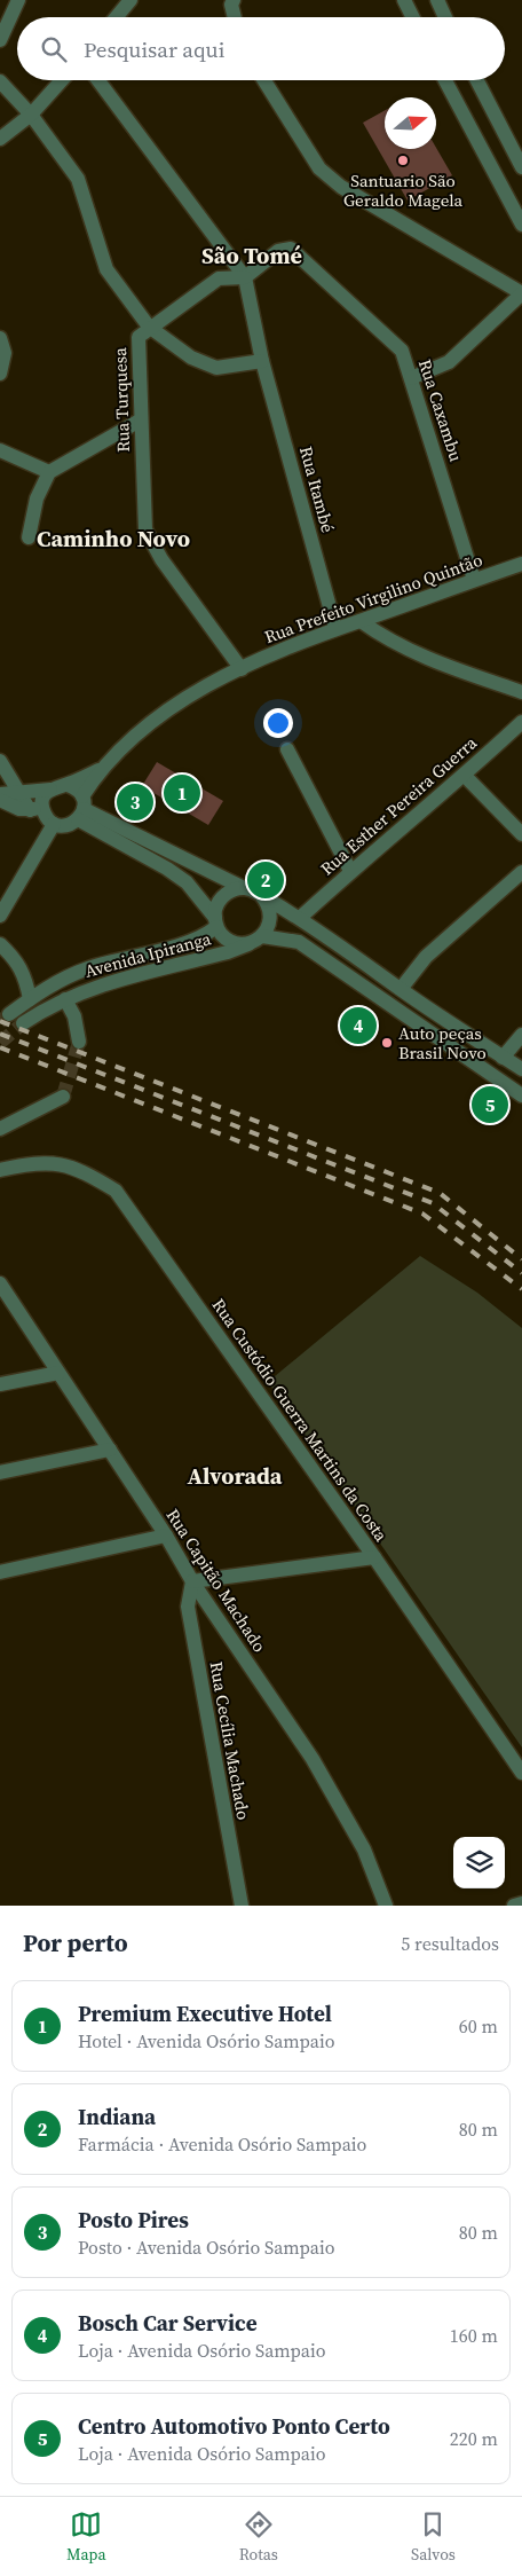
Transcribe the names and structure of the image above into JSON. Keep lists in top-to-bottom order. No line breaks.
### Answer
{"streets":{"street":["Rua Turquesa","Rua Caxambu","Rua Itambé","Rua Prefeito Virgilino Quintão","Rua Esther Pereira Guerra","Avenida Ipiranga","Rua Custódio Guerra Martins da Costa","Rua Capitão Machado","Rua Cecília Machado"]},"crossings":[["Rua Turquesa","Rua Prefeito Virgilino Quintão"],["Rua Caxambu","Rua Itambé"],["Rua Caxambu","Rua Prefeito Virgilino Quintão"],["Rua Itambé","Rua Prefeito Virgilino Quintão"],["Rua Capitão Machado","Rua Cecília Machado"]],"districts":["São Tomé","Caminho Novo","Alvorada"],"places":["Santuario São Geraldo Magela","Auto peças Brasil Novo"],"north":"right","page":{"search":"Pesquisar aqui","pins":["1","3","2","4","5"],"heading":["Por perto","5 resultados"],"list":[{"mark":"1","name":"Premium Executive Hotel","note":"Hotel · Avenida Osório Sampaio","value":"60 m"},{"mark":"2","name":"Indiana","note":"Farmácia · Avenida Osório Sampaio","value":"80 m"},{"mark":"3","name":"Posto Pires","note":"Posto · Avenida Osório Sampaio","value":"80 m"},{"mark":"4","name":"Bosch Car Service","note":"Loja · Avenida Osório Sampaio","value":"160 m"},{"mark":"5","name":"Centro Automotivo Ponto Certo","note":"Loja · Avenida Osório Sampaio","value":"220 m"}],"nav":["Mapa","Rotas","Salvos"]}}
